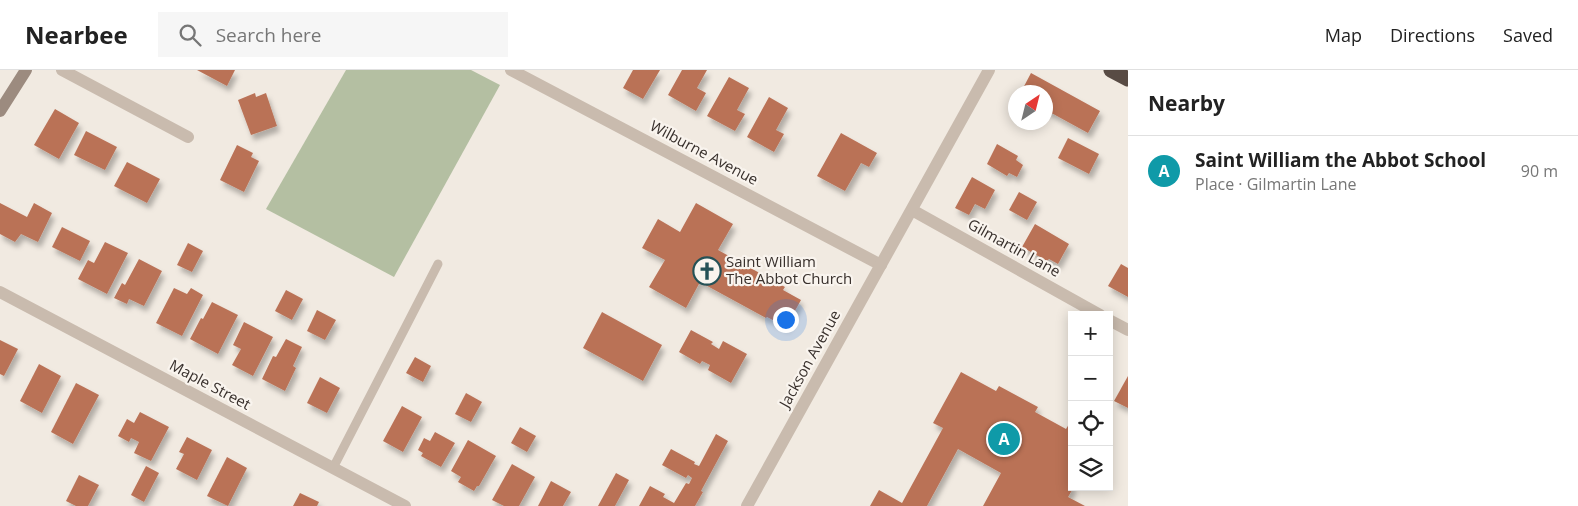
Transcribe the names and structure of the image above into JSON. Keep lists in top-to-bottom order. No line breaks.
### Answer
{"streets":{"street":["Wilburne Avenue","Gilmartin Lane","Jackson Avenue","Maple Street"]},"crossings":[["Wilburne Avenue","Jackson Avenue"],["Gilmartin Lane","Jackson Avenue"]],"places":{"church":["Saint William The Abbot Church"]},"north":"top right","page":{"header":"Nearbee","search":"Search here","nav":["Map","Directions","Saved"],"heading":"Nearby","list":[{"mark":"A","name":"Saint William the Abbot School","note":"Place · Gilmartin Lane","value":"90 m"}],"map_buttons":["+","−"],"pins":"A"}}
